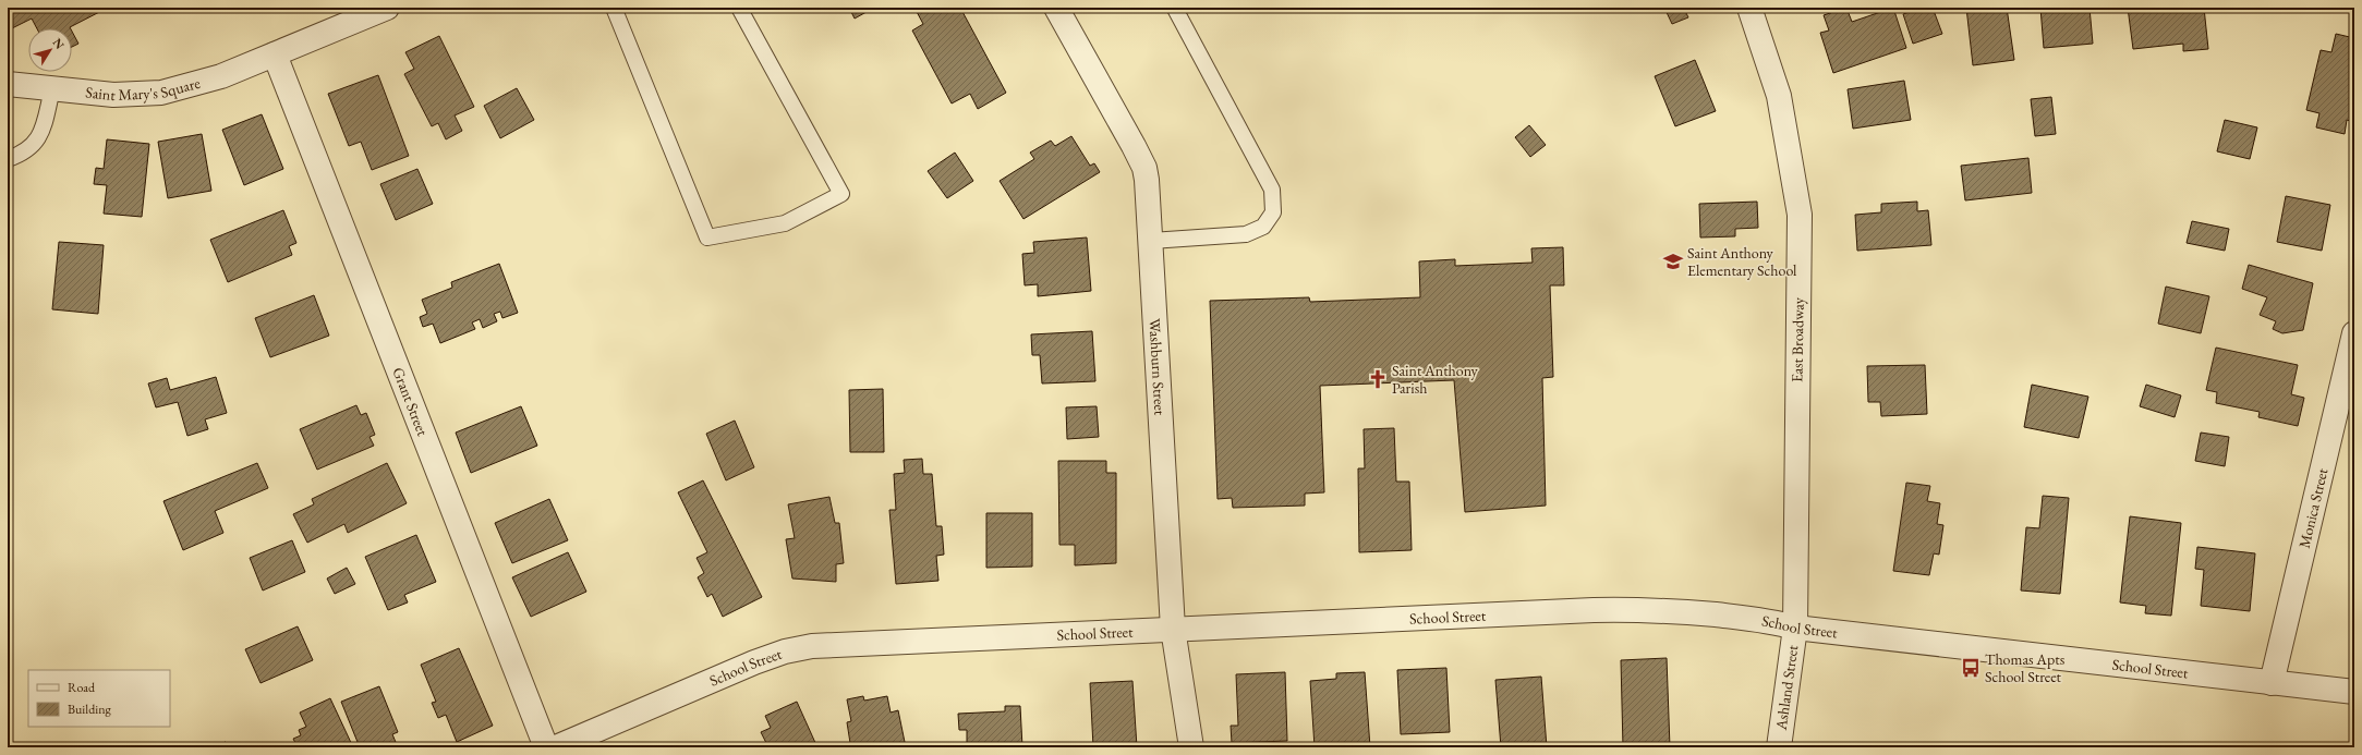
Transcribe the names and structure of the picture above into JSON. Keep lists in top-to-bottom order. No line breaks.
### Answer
{"streets":{"street":["Saint Mary's Square","East Broadway","Washburn Street","Grant Street","Monica Street","School Street","Ashland Street"]},"crossings":[["Saint Mary's Square","Grant Street"],["East Broadway","School Street"],["East Broadway","Ashland Street"],["Washburn Street","School Street"],["Monica Street","School Street"],["School Street","Ashland Street"]],"places":{"school or university":["Saint Anthony Elementary School"],"church":["Saint Anthony Parish"],"bus stop":["Thomas Apts School Street"]},"legend":["Road","Building"],"north":"top right"}
